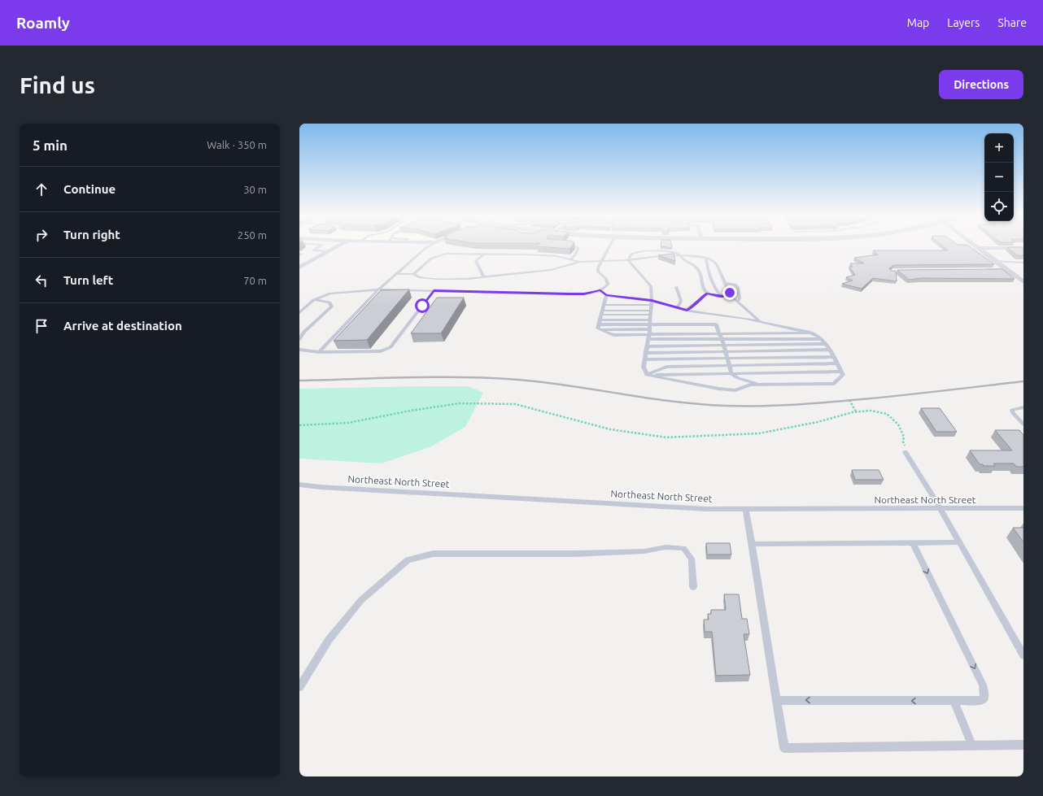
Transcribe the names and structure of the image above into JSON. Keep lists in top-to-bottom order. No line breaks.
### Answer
{"streets":{"lane":["Northeast North Street"]},"page":{"header":"Roamly","nav":["Map","Layers","Share"],"buttons":"Directions","title":"Find us","heading":["5 min","Walk · 350 m"],"map_buttons":["+","−"],"list":[["Continue","30 m"],["Turn right","250 m"],["Turn left","70 m"],"Arrive at destination"]}}
